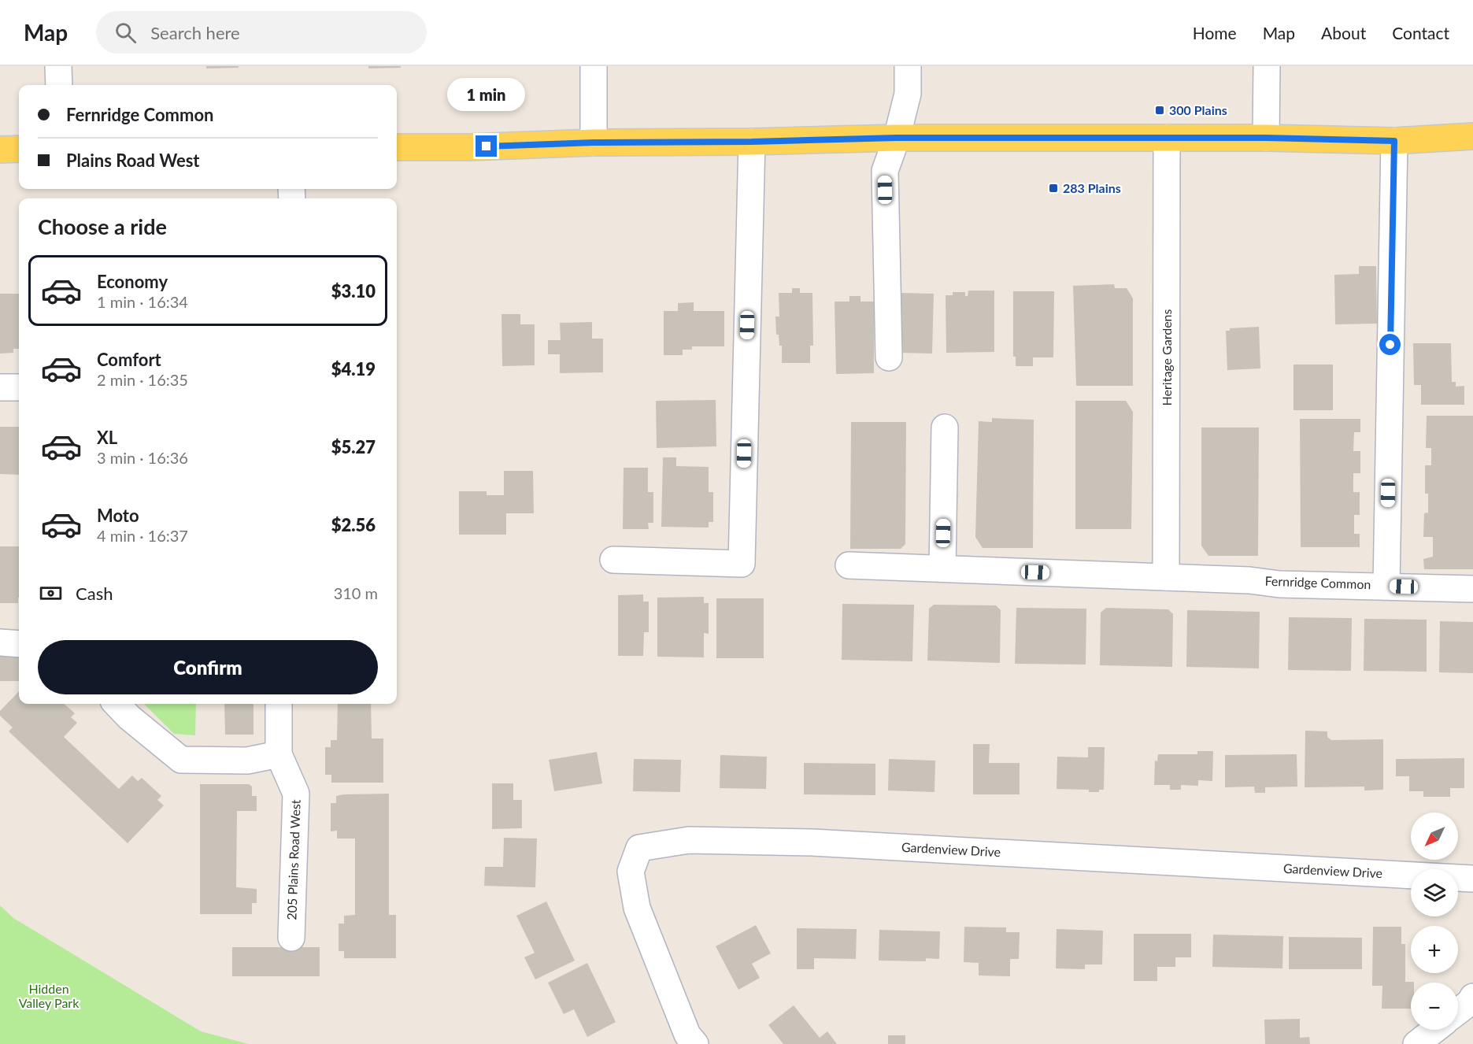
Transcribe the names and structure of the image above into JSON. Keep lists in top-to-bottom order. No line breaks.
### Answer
{"streets":{"street":["Heritage Gardens","Fernridge Common","Gardenview Drive","205 Plains Road West"]},"crossings":[["Heritage Gardens","Fernridge Common"]],"parks":["Hidden Valley Park"],"places":{"transit":["300 Plains","283 Plains"]},"north":"bottom left","page":{"header":"Map","search":"Search here","nav":["Home","Map","About","Contact"],"bubble":"1 min","banner":["Fernridge Common","Plains Road West"],"heading":"Choose a ride","list":[{"name":"Economy","note":"1 min · 16:34","value":"$3.10"},{"name":"Comfort","note":"2 min · 16:35","value":"$4.19"},{"name":"XL","note":"3 min · 16:36","value":"$5.27"},{"name":"Moto","note":"4 min · 16:37","value":"$2.56"}],"pay":["Cash","310 m"],"buttons":"Confirm","map_buttons":["+","−"]}}
